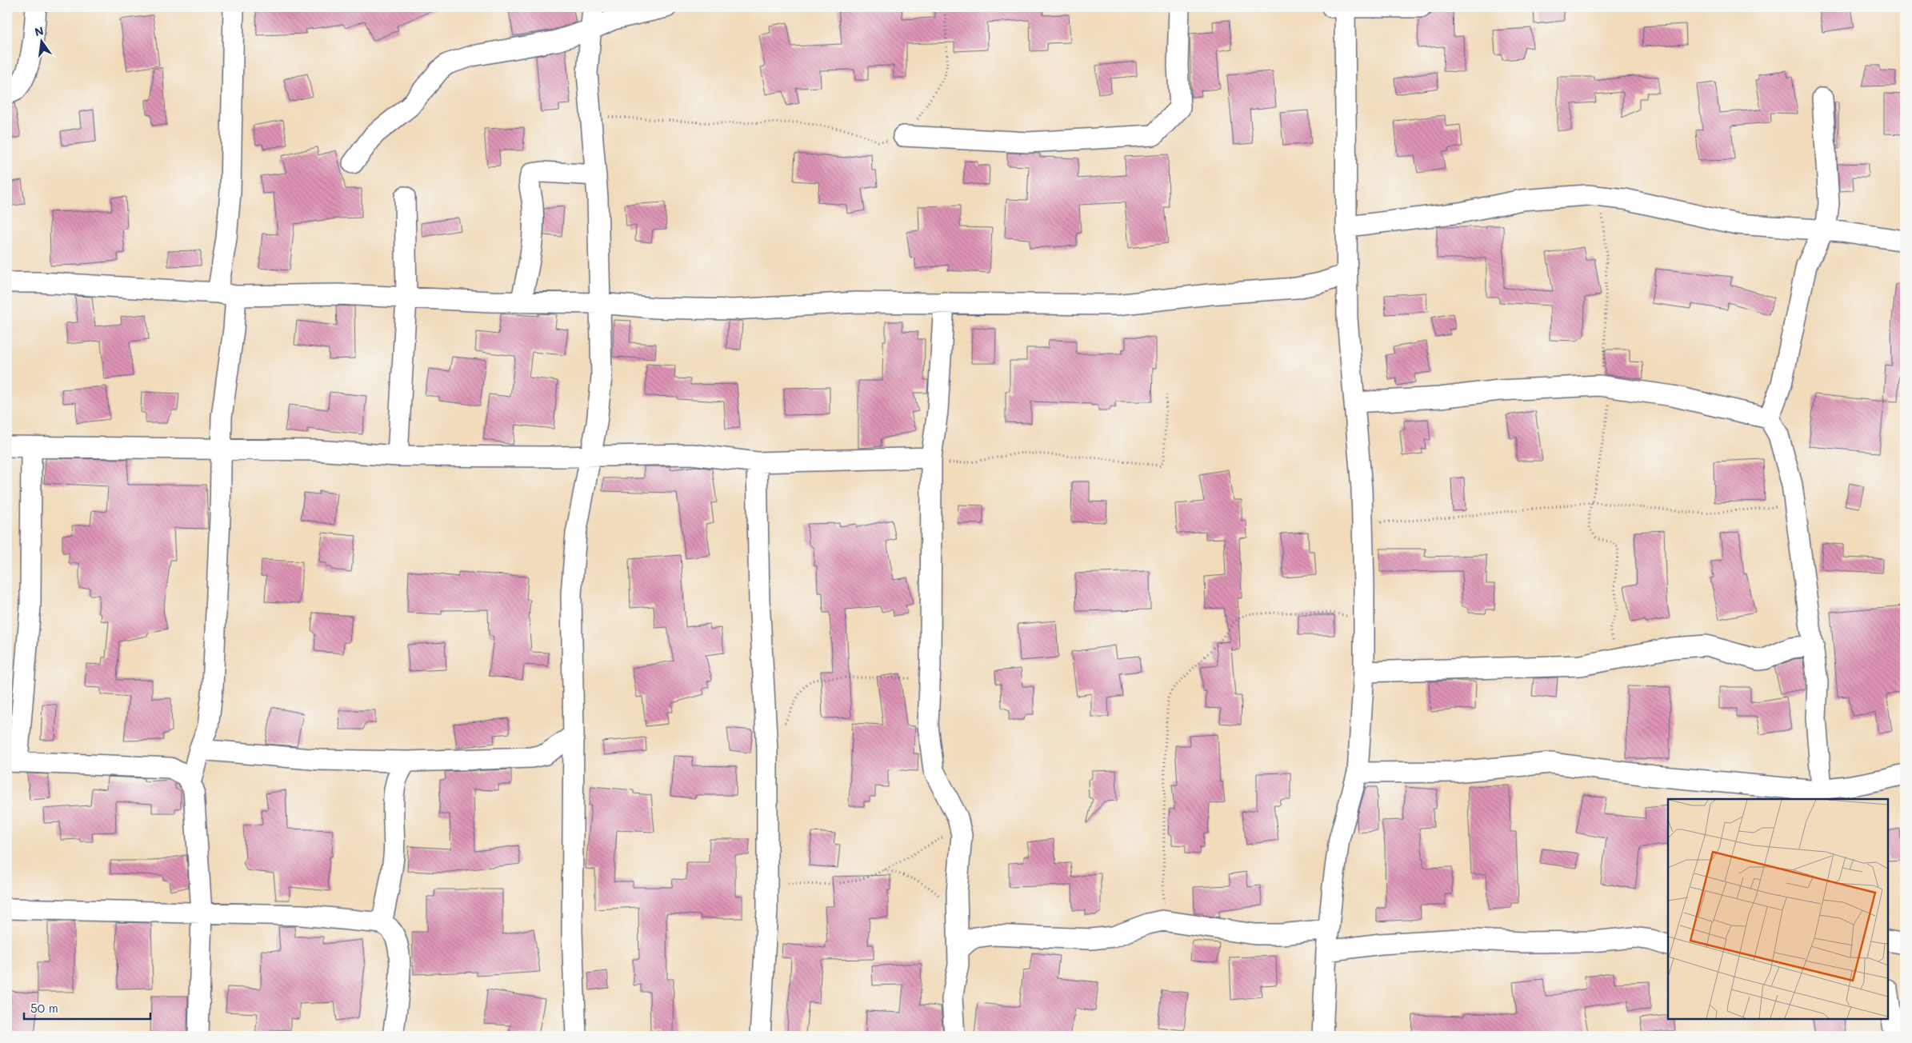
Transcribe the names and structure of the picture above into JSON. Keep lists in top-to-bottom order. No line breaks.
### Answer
{"scale_bar":"50 m","north":"top"}
